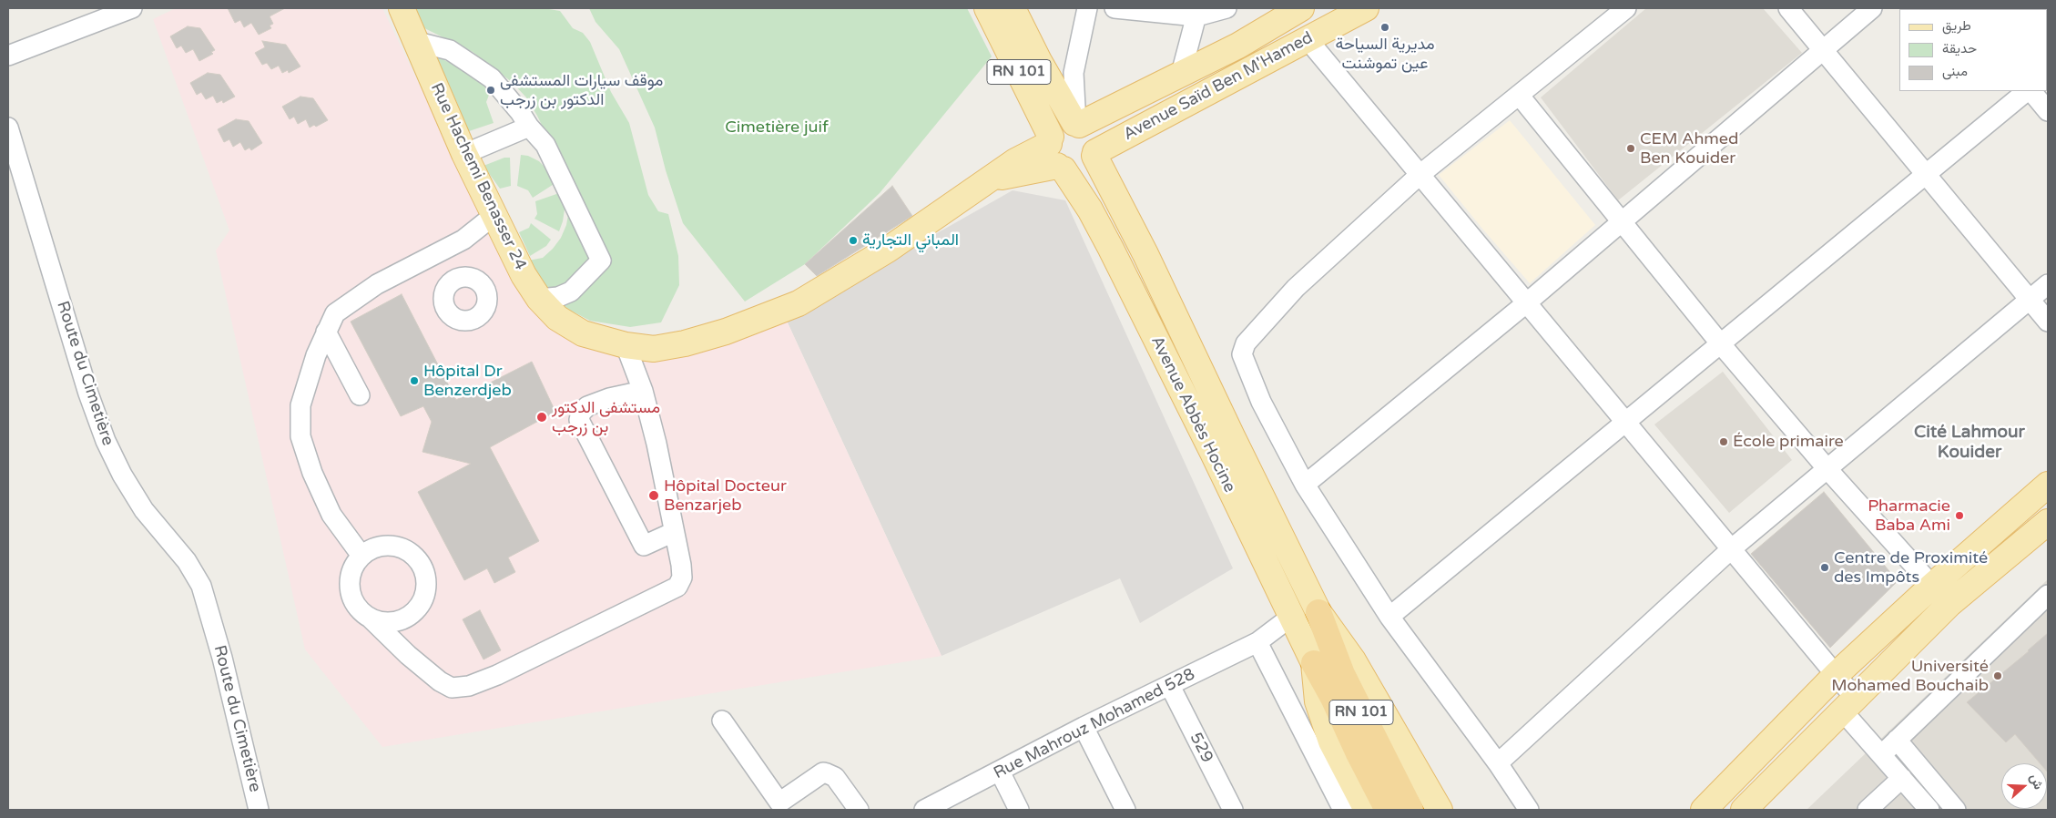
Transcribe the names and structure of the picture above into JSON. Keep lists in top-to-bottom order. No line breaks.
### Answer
{"streets":{"highway":["RN 101"],"main road":["Avenue Saïd Ben M'Hamed","Rue Hachemi Benasser 24","Avenue Abbès Hocine"],"street":["Route du Cimetière","Rue Mahrouz Mohamed 528","529"]},"crossings":[["RN 101","Avenue Saïd Ben M'Hamed"],["RN 101","Rue Hachemi Benasser 24"],["RN 101","Avenue Abbès Hocine"],["Avenue Saïd Ben M'Hamed","Rue Hachemi Benasser 24"],["Avenue Saïd Ben M'Hamed","Avenue Abbès Hocine"],["Rue Hachemi Benasser 24","Avenue Abbès Hocine"],["Avenue Abbès Hocine","Rue Mahrouz Mohamed 528"],["Rue Mahrouz Mohamed 528","529"]],"districts":["Cité Lahmour Kouider"],"parks":["Cimetière juif"],"places":["مديرية السياحة عين تموشنت","موقف سيارات المستشفى الدكتور بن زرجب","CEM Ahmed Ben Kouider","المباني التجارية","Hôpital Dr Benzerdjeb","مستشفى الدكتور بن زرجب","École primaire","Hôpital Docteur Benzarjeb","Pharmacie Baba Ami","Centre de Proximité des Impôts","Université Mohamed Bouchaib"],"legend":["طريق","حديقة","مبنى"],"north":"right"}
